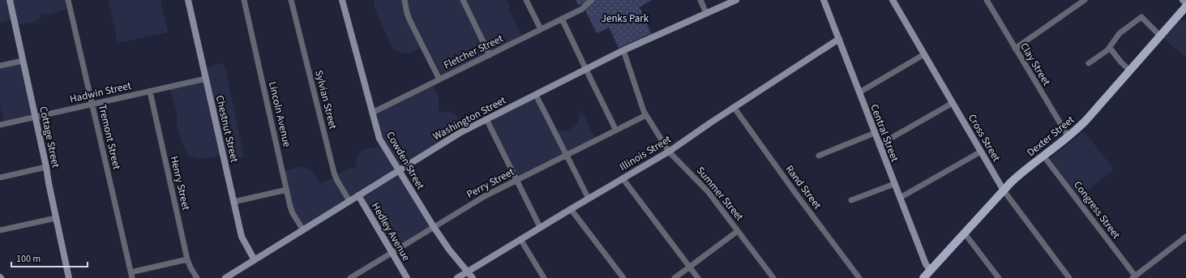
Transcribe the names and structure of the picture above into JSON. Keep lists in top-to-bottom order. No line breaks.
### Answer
{"streets":{"main road":["Dexter Street"],"street":["Fletcher Street","Clay Street","Hadwin Street","Sylvian Street","Lincoln Avenue","Washington Street","Chestnut Street","Central Street","Cottage Street","Tremont Street","Cross Street","Illinois Street","Cowden Street","Henry Street","Perry Street","Rand Street","Summer Street","Congress Street","Hedley Avenue"]},"crossings":[["Fletcher Street","Cowden Street"],["Clay Street","Dexter Street"],["Hadwin Street","Chestnut Street"],["Hadwin Street","Cottage Street"],["Hadwin Street","Tremont Street"],["Hadwin Street","Henry Street"],["Sylvian Street","Washington Street"],["Lincoln Avenue","Washington Street"],["Washington Street","Chestnut Street"],["Washington Street","Cowden Street"],["Washington Street","Summer Street"],["Washington Street","Hedley Avenue"],["Central Street","Dexter Street"],["Central Street","Illinois Street"],["Dexter Street","Cross Street"],["Dexter Street","Congress Street"],["Illinois Street","Cowden Street"],["Illinois Street","Rand Street"],["Illinois Street","Summer Street"],["Cowden Street","Perry Street"],["Perry Street","Summer Street"],["Perry Street","Hedley Avenue"]],"parks":["Jenks Park"],"scale_bar":"100 m"}
